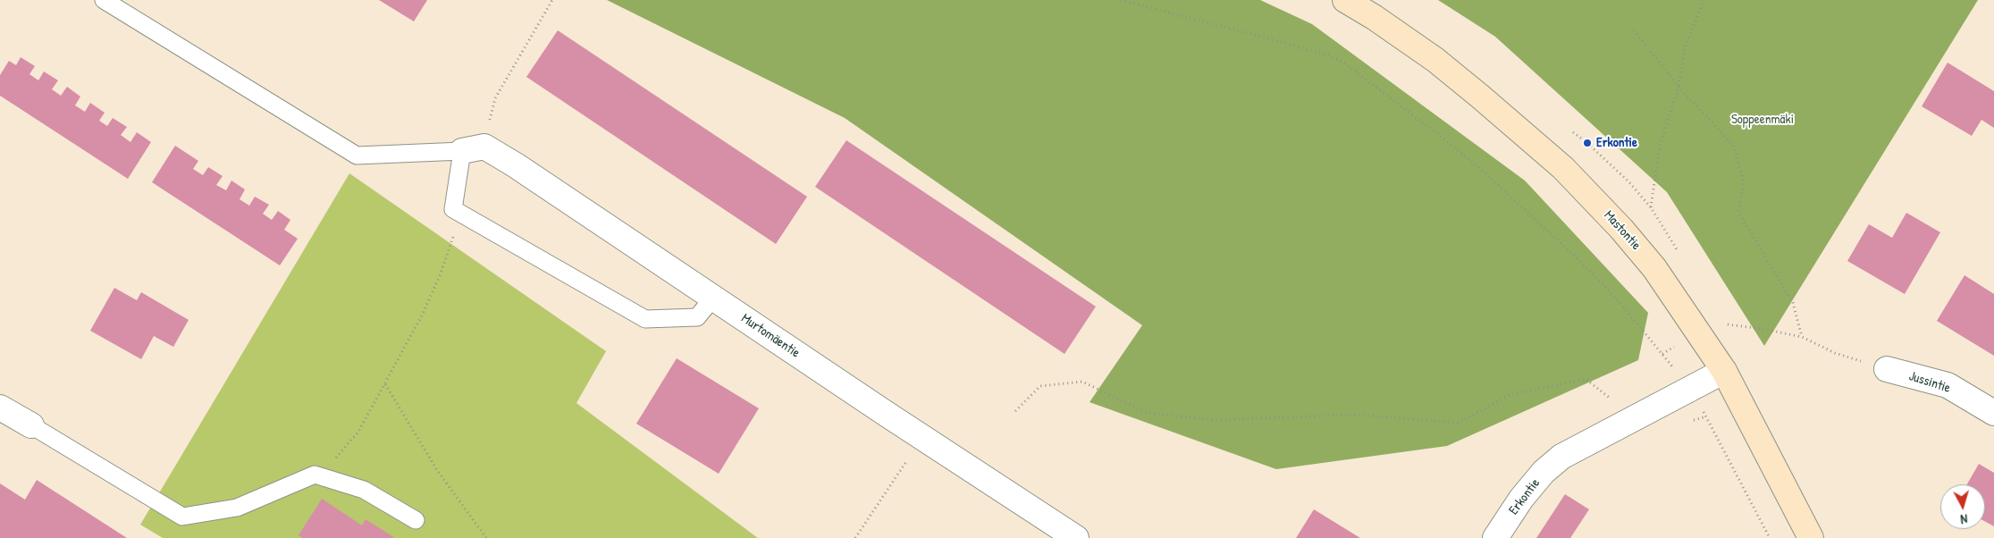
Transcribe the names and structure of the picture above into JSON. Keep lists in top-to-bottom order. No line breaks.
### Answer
{"streets":{"main road":["Mastontie"],"street":["Murtomäentie","Jussintie","Erkontie"]},"crossings":[["Mastontie","Erkontie"]],"parks":["Soppeenmäki"],"places":["Erkontie"],"north":"bottom"}
